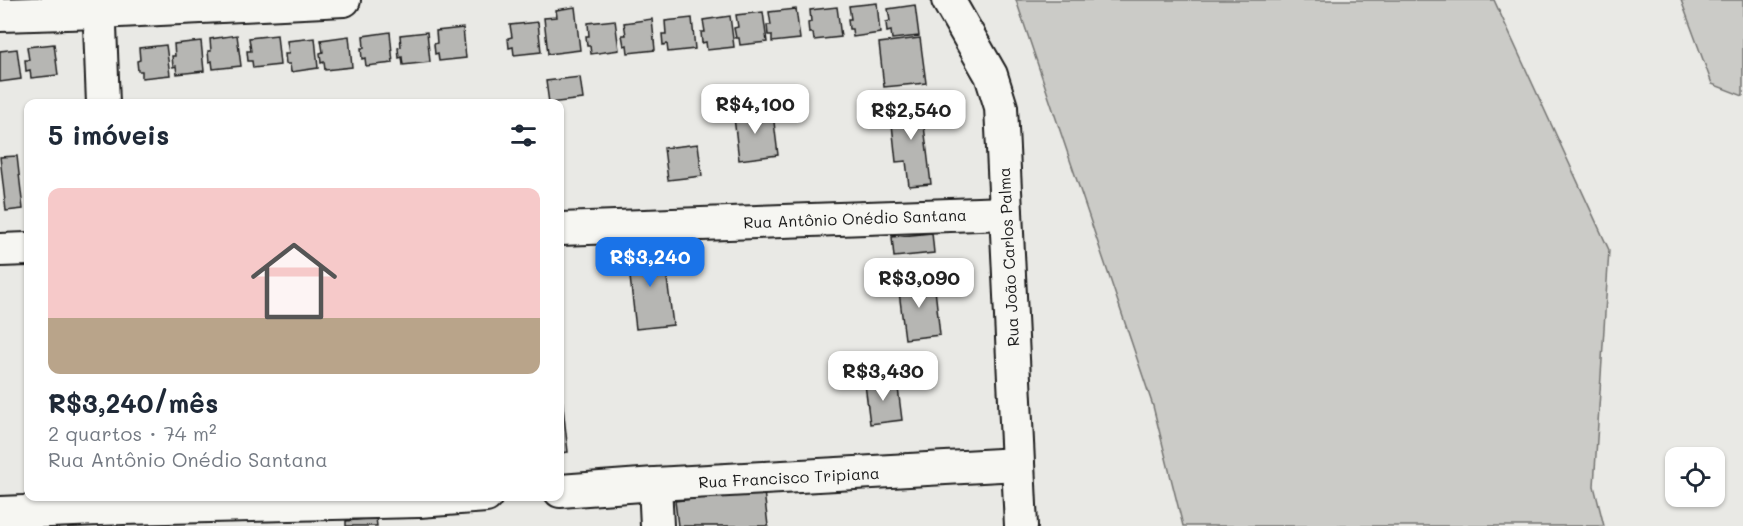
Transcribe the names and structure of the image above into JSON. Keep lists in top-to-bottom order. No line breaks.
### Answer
{"streets":{"street":["Rua Antônio Onédio Santana","Rua João Carlos Palma","Rua Francisco Tripiana"]},"crossings":[["Rua Antônio Onédio Santana","Rua João Carlos Palma"],["Rua João Carlos Palma","Rua Francisco Tripiana"]],"page":{"price":["R$4,100","R$2,540","R$3,240","R$3,090","R$3,430"],"heading":"5 imóveis","list":[{"name":"R$3,240/mês","note":"2 quartos · 74 m² · Rua Antônio Onédio Santana"}]}}
